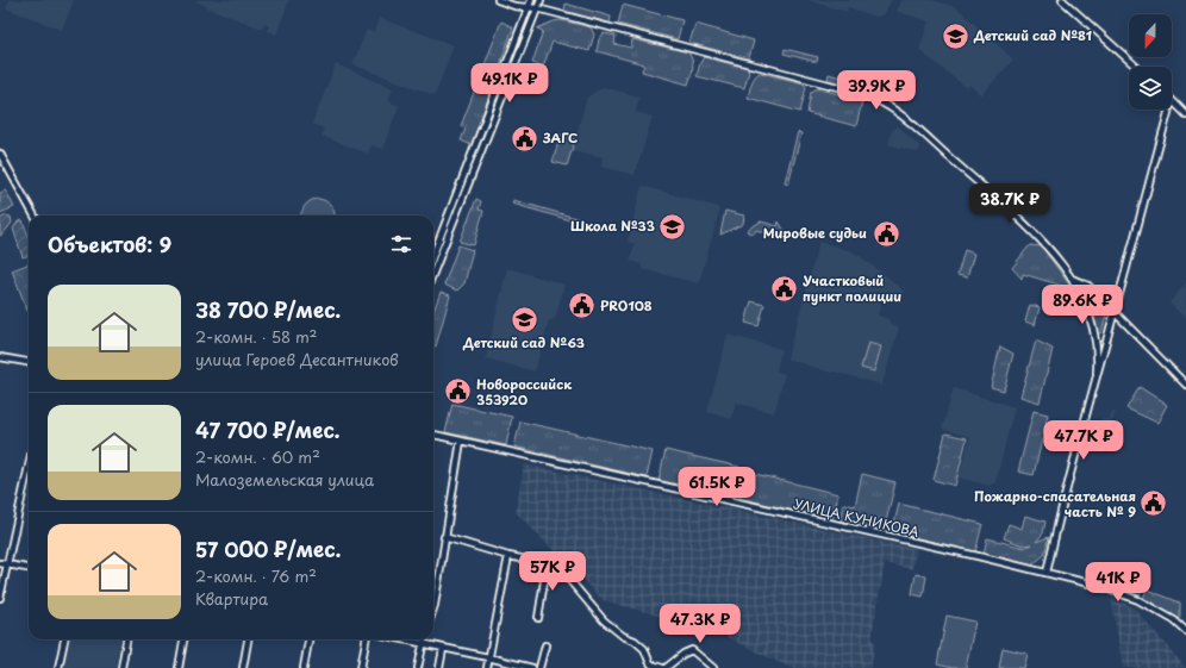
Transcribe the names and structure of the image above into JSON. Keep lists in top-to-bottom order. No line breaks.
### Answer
{"streets":{"street":["УЛИЦА КУНИКОВА"]},"places":{"school or university":["Детский сад №81","Школа №33","Детский сад №63"],"public building":["ЗАГС","Мировые судьи","Участковый пункт полиции","PRO108","Новороссийск 353920","Пожарно-спасательная часть № 9"]},"north":"bottom","page":{"price":["49.1K ₽","39.9K ₽","38.7K ₽","89.6K ₽","47.7K ₽","61.5K ₽","57K ₽","41K ₽","47.3K ₽"],"heading":"Объектов: 9","list":[{"name":"38 700 ₽/мес.","note":"2-комн. · 58 m² · улица Героев Десантников"},{"name":"47 700 ₽/мес.","note":"2-комн. · 60 m² · Малоземельская улица"},{"name":"57 000 ₽/мес.","note":"2-комн. · 76 m² · Квартира"}]}}
